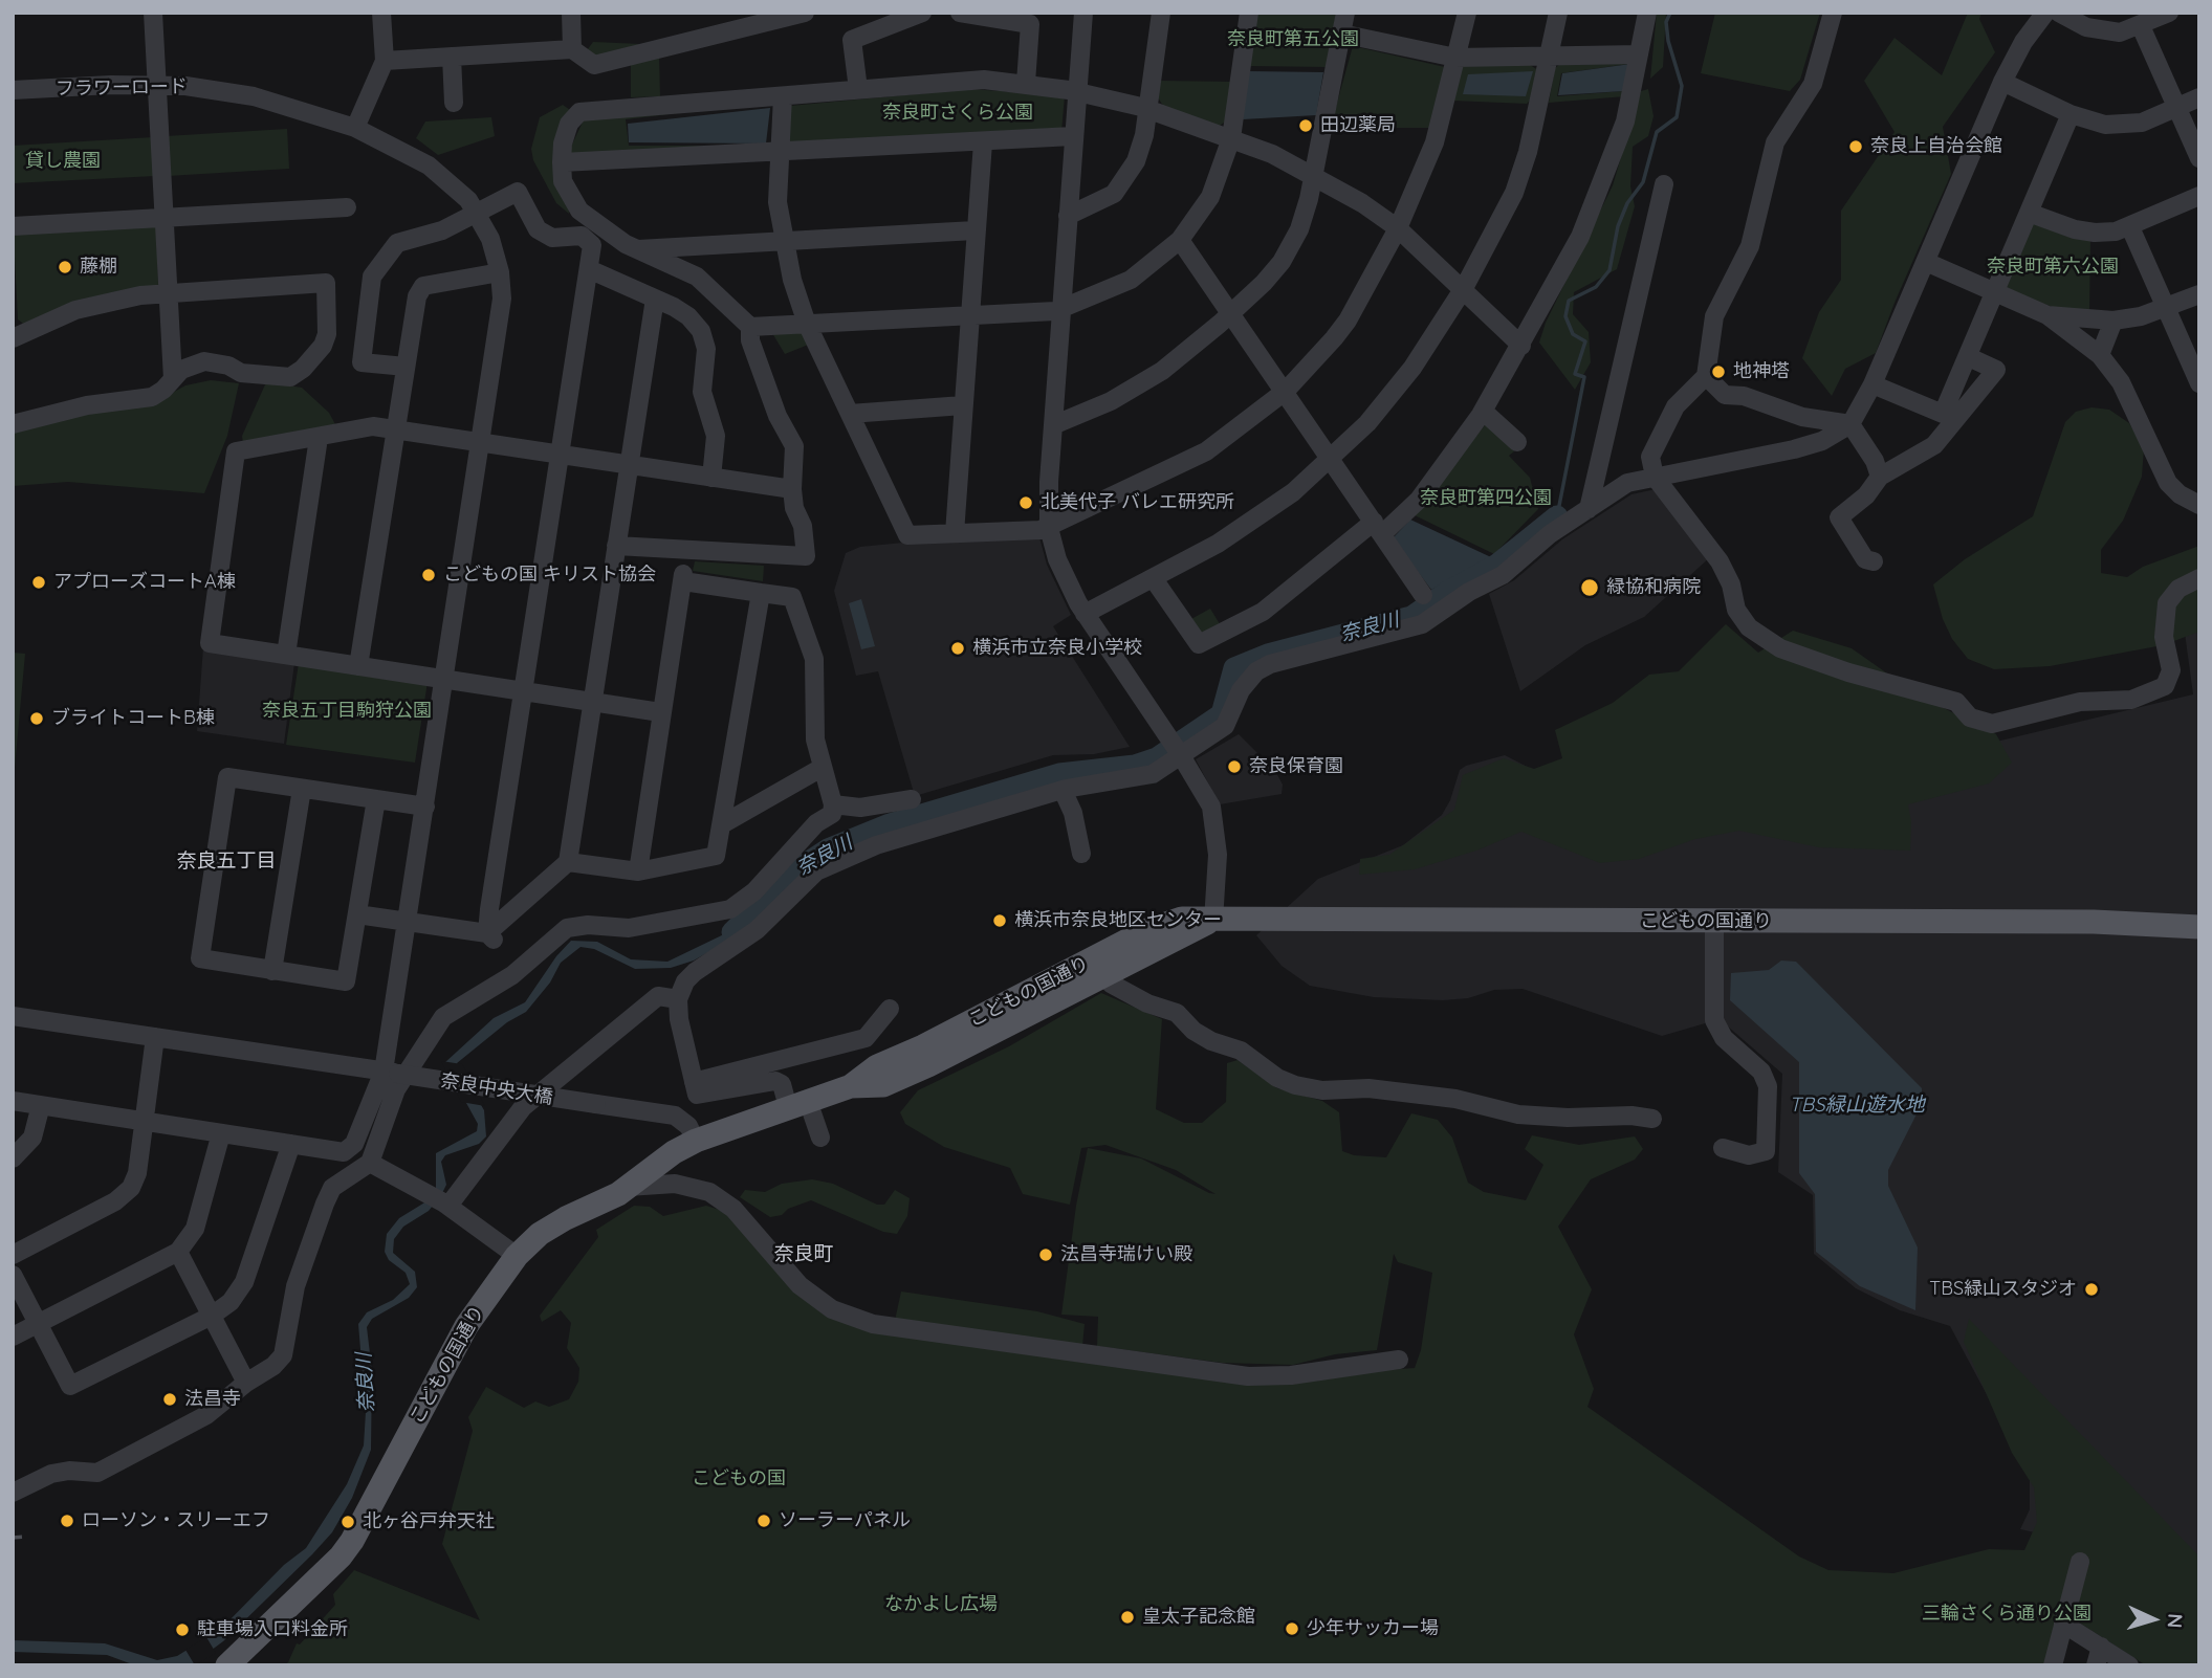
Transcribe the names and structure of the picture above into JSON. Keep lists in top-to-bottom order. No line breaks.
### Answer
{"streets":{"main road":["こどもの国通り"],"street":["フラワーロード","奈良中央大橋"]},"crossings":[["フラワーロード","奈良中央大橋"],["こどもの国通り","奈良中央大橋"]],"districts":["奈良五丁目","奈良町"],"water":["奈良川","TBS緑山遊水地"],"parks":["奈良町第五公園","奈良町さくら公園","貸し農園","奈良町第六公園","奈良町第四公園","奈良五丁目駒狩公園","こどもの国","なかよし広場","三輪さくら通り公園"],"places":["田辺薬局","奈良上自治会館","藤棚","地神塔","北美代子 バレエ研究所","こどもの国 キリスト協会","アプローズコートA棟","緑協和病院","横浜市立奈良小学校","ブライトコートB棟","奈良保育園","横浜市奈良地区センター","法昌寺瑞けい殿","TBS緑山スタジオ","法昌寺","ローソン・スリーエフ","ソーラーパネル","北ヶ谷戸弁天社","皇太子記念館","少年サッカー場","駐車場入口料金所"],"north":"right"}
